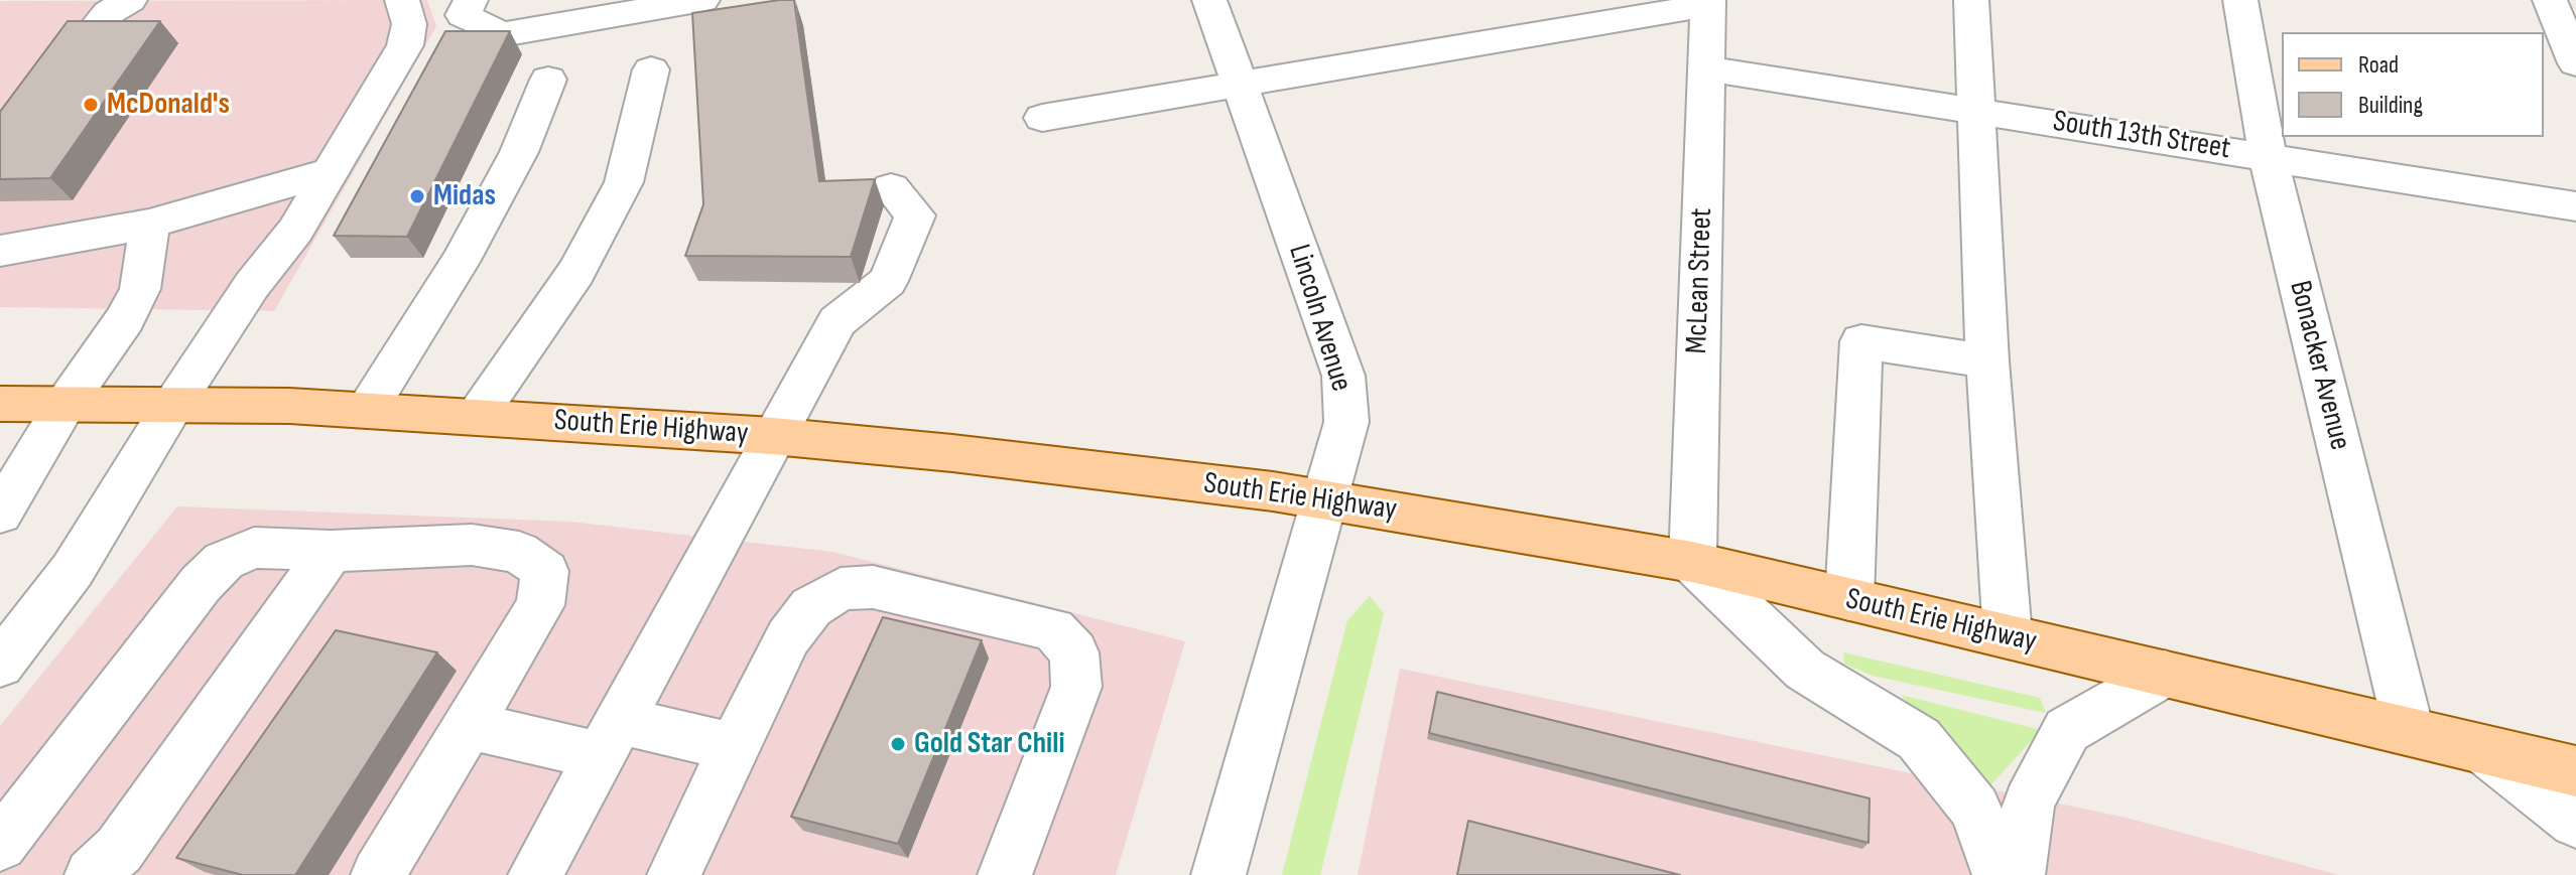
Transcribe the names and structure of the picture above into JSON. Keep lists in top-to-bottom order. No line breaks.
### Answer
{"streets":{"main road":["South Erie Highway"],"street":["South 13th Street","McLean Street","Lincoln Avenue","Bonacker Avenue"]},"crossings":[["South 13th Street","McLean Street"],["South 13th Street","Bonacker Avenue"],["McLean Street","South Erie Highway"],["Lincoln Avenue","South Erie Highway"],["Bonacker Avenue","South Erie Highway"]],"places":["McDonald's","Midas","Gold Star Chili"],"legend":["Road","Building"]}
